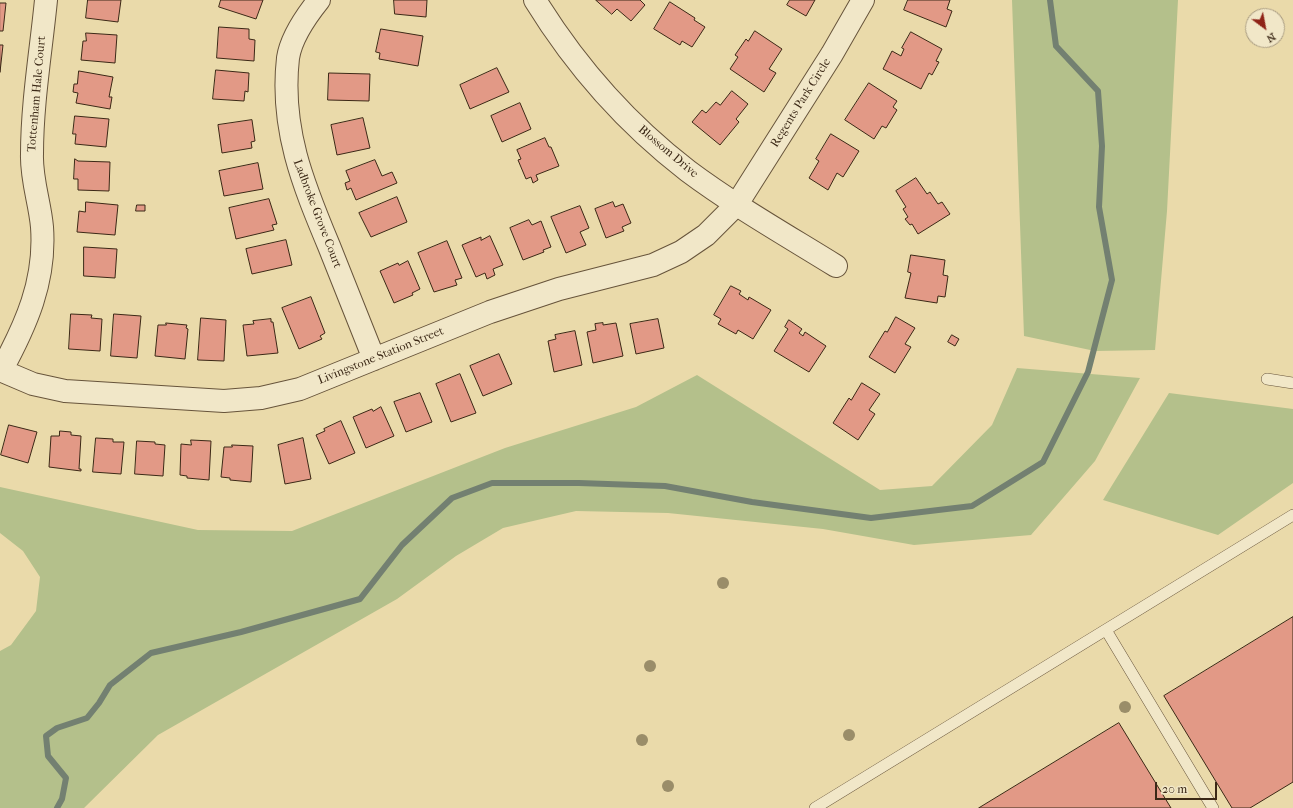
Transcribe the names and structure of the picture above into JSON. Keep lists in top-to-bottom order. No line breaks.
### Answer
{"streets":{"street":["Tottenham Hale Court","Regents Park Circle","Blossom Drive","Ladbroke Grove Court","Livingstone Station Street"]},"crossings":[["Tottenham Hale Court","Livingstone Station Street"],["Regents Park Circle","Blossom Drive"],["Regents Park Circle","Livingstone Station Street"],["Blossom Drive","Livingstone Station Street"],["Ladbroke Grove Court","Livingstone Station Street"]],"scale_bar":"20 m","north":"bottom right"}
